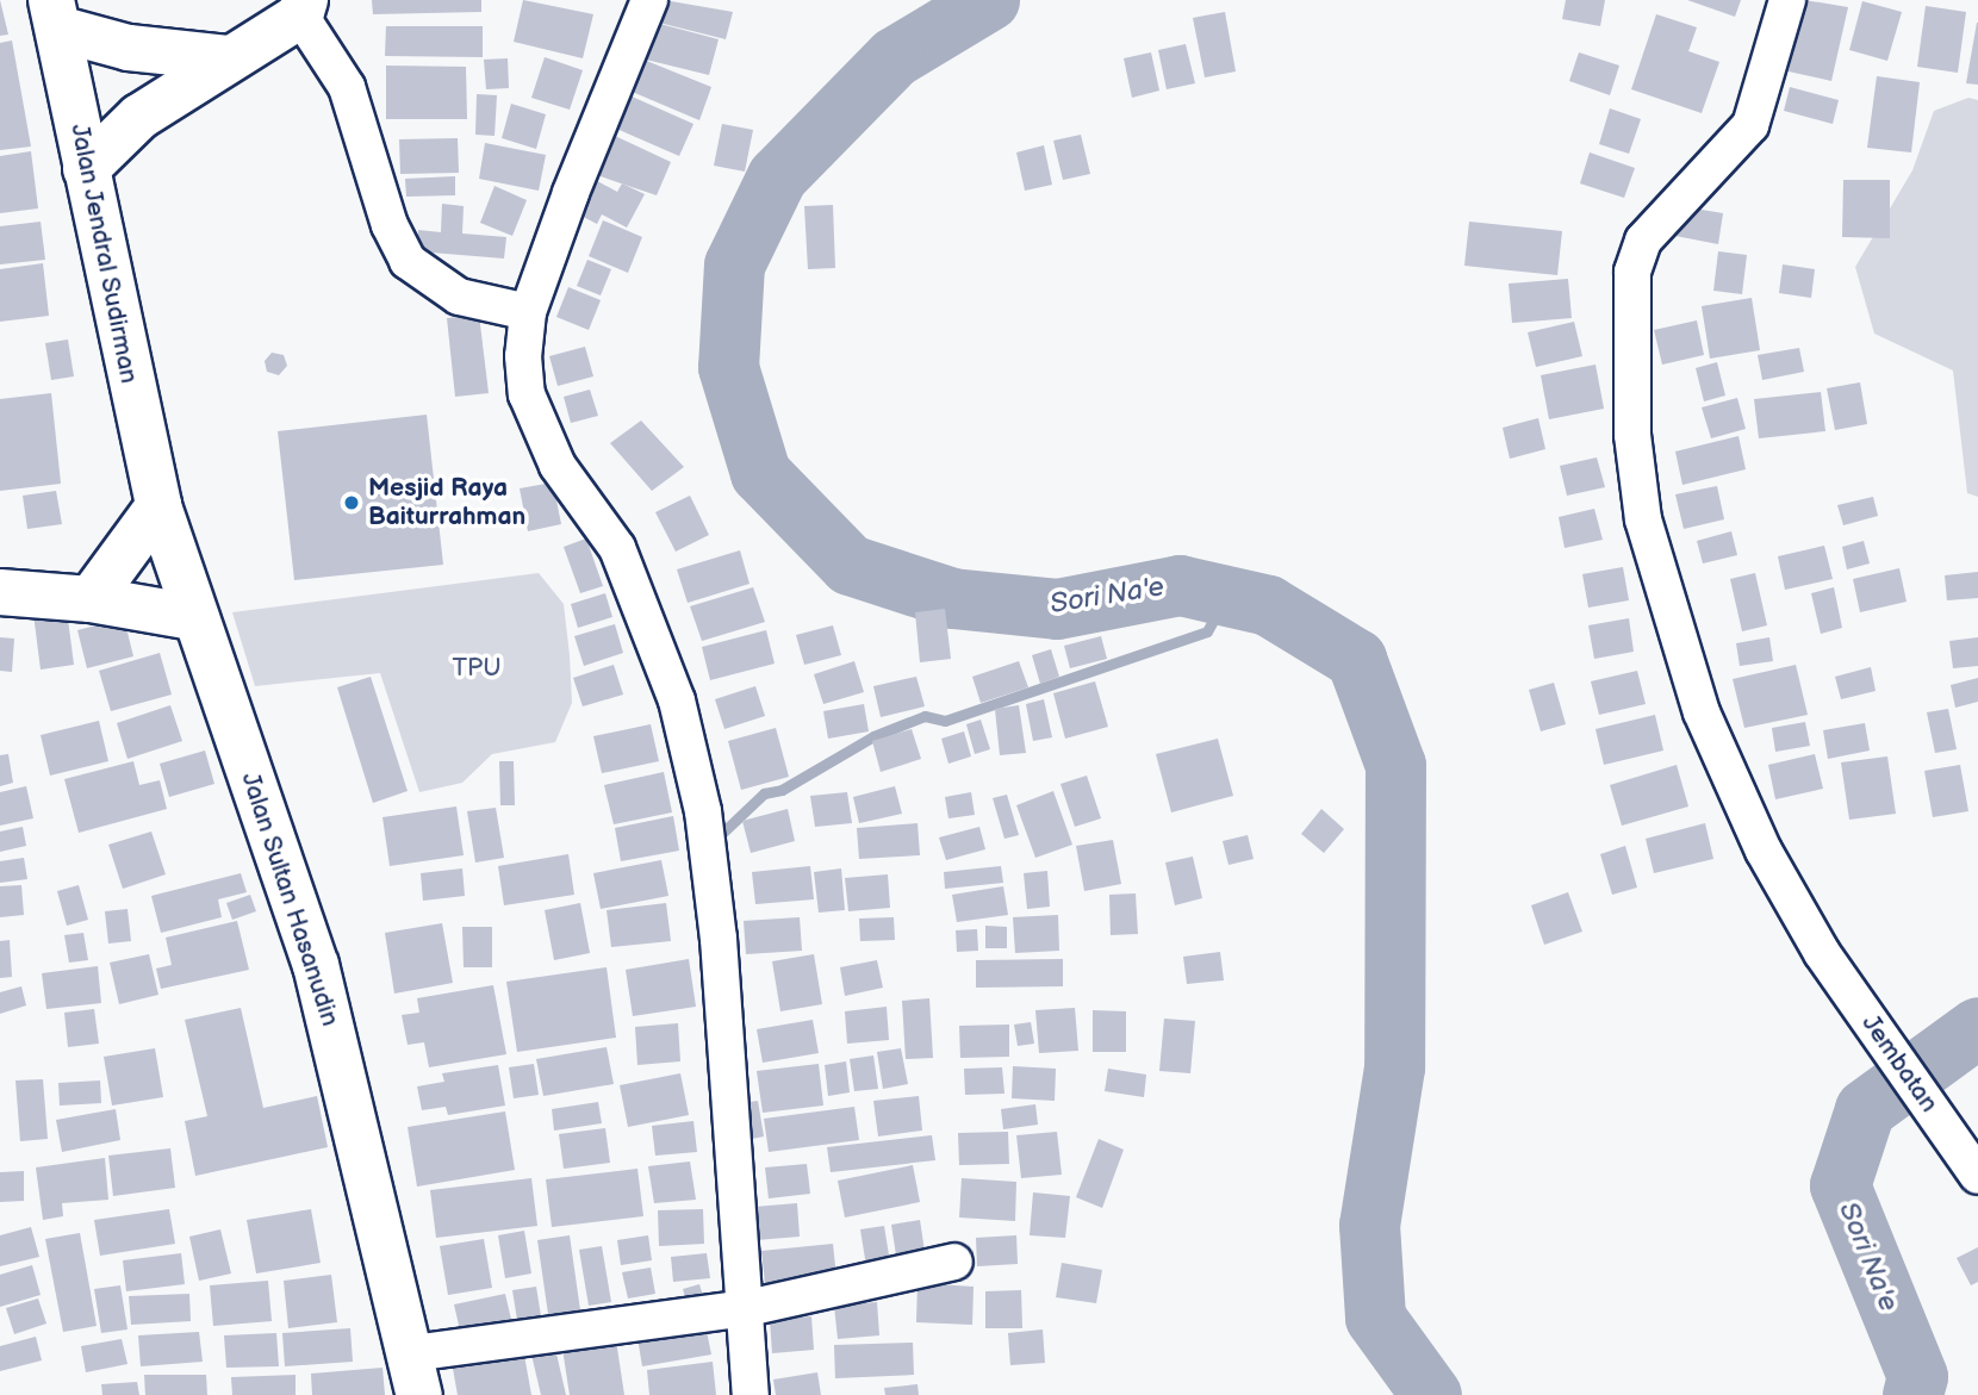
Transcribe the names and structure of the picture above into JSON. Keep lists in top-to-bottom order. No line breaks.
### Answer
{"streets":{"main road":["Jalan Jendral Sudirman","Jalan Sultan Hasanudin"],"street":["Jembatan"]},"crossings":[["Jalan Jendral Sudirman","Jalan Sultan Hasanudin"]],"water":["Sori Na'e"],"parks":["TPU"],"places":["Mesjid Raya Baiturrahman"]}
